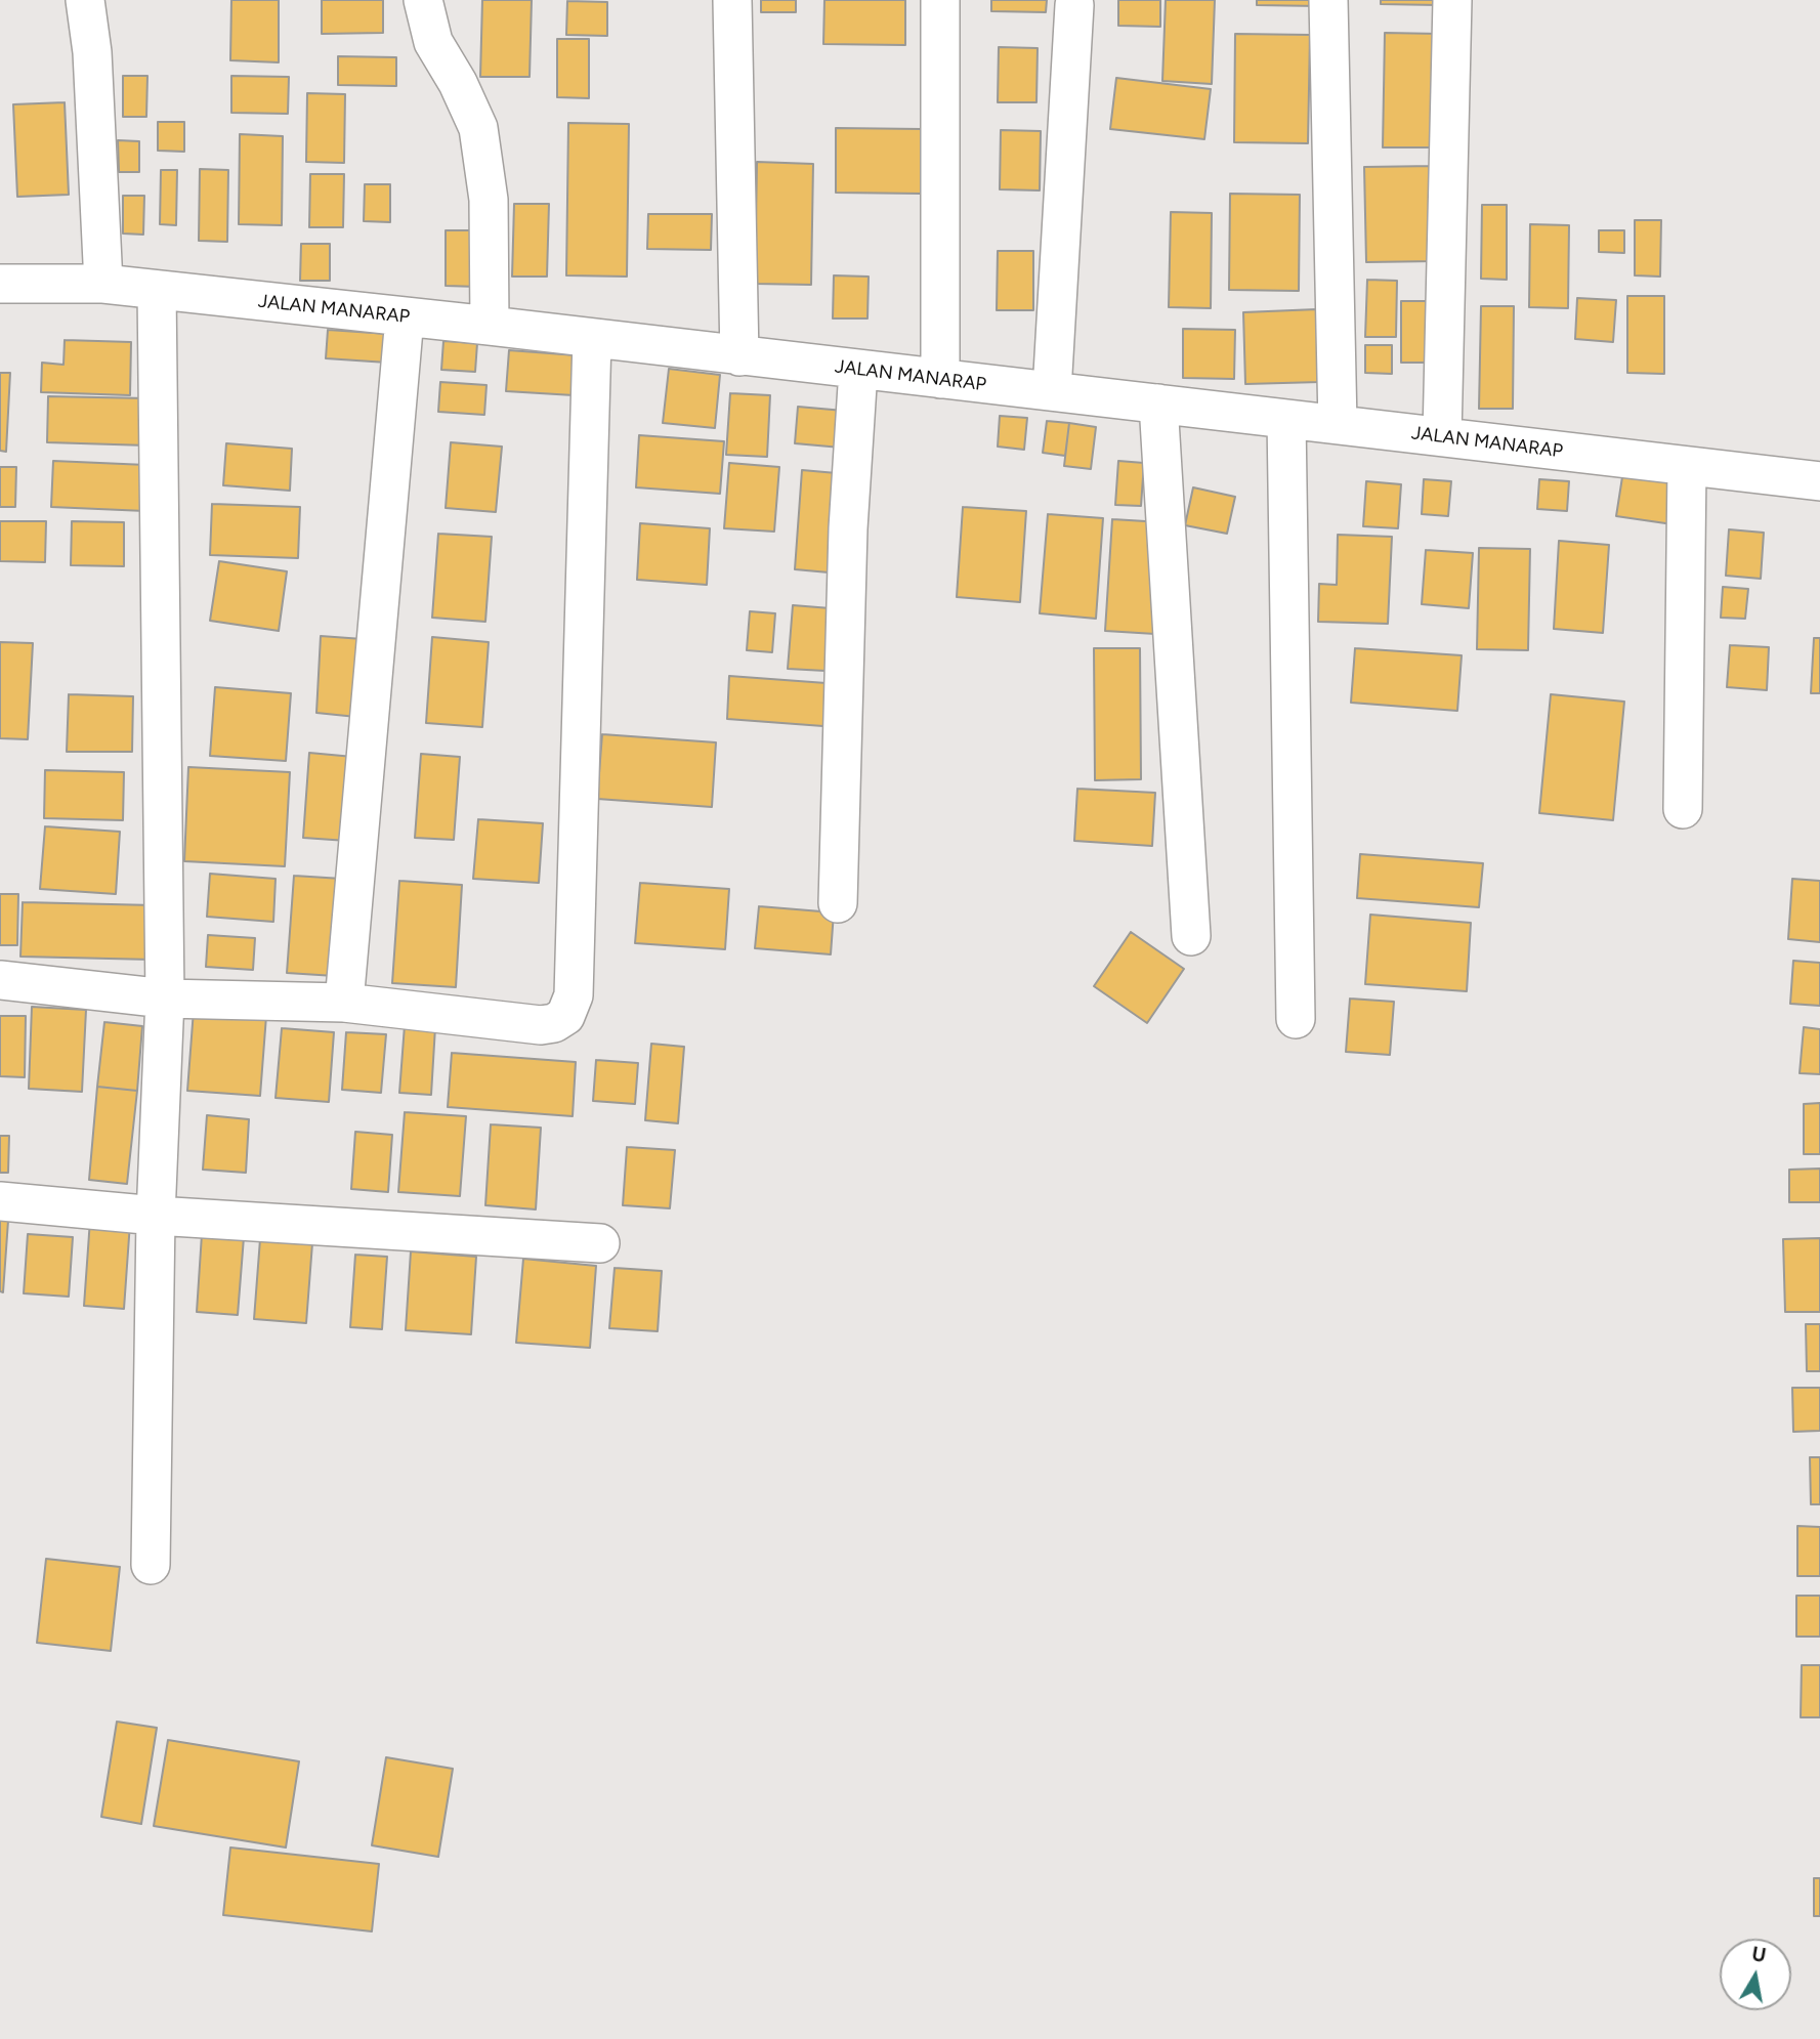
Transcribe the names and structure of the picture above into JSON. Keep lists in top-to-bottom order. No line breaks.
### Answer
{"streets":{"street":["JALAN MANARAP"]},"north":"top"}
